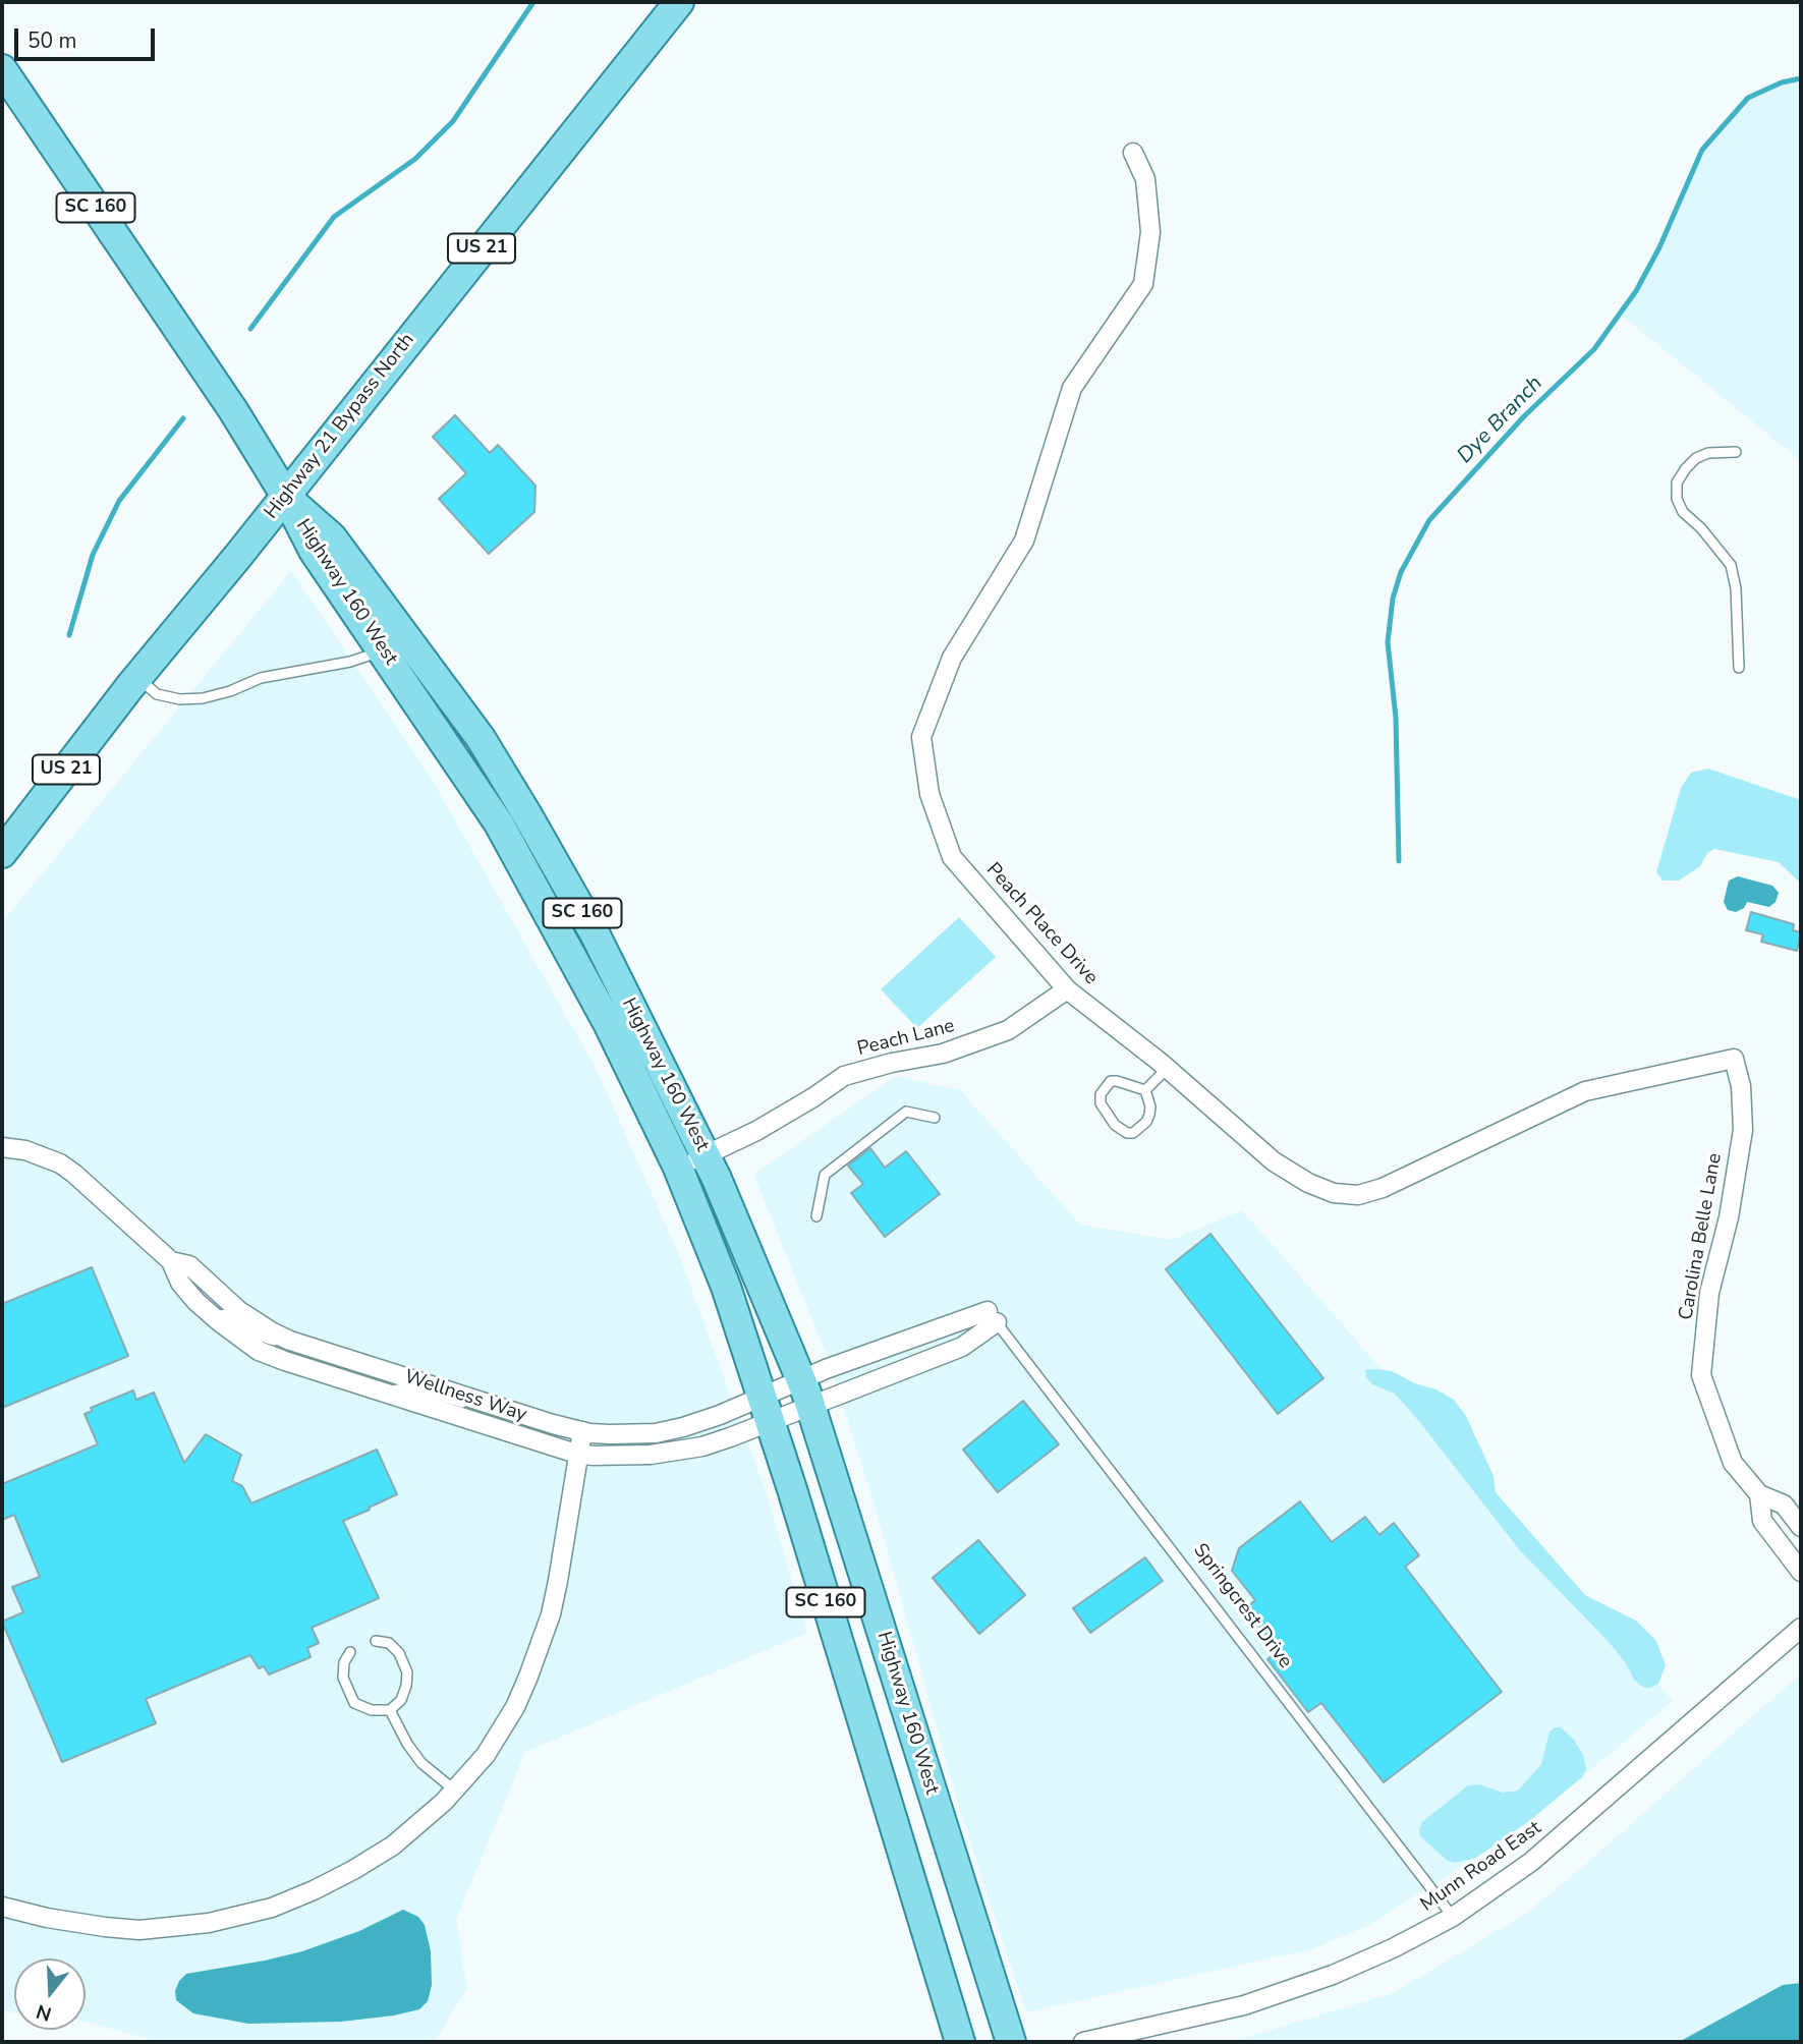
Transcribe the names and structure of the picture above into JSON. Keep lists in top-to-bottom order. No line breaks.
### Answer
{"streets":{"main road":["SC 160","US 21","Highway 21 Bypass North","Highway 160 West"],"street":["Peach Place Drive","Peach Lane","Carolina Belle Lane","Wellness Way","Munn Road East"],"lane":["Springcrest Drive"]},"crossings":[["SC 160","Highway 21 Bypass North"],["SC 160","Highway 160 West"],["Highway 21 Bypass North","Highway 160 West"],["Highway 160 West","Peach Lane"],["Highway 160 West","Wellness Way"],["Peach Place Drive","Peach Lane"],["Peach Place Drive","Carolina Belle Lane"],["Springcrest Drive","Munn Road East"]],"water":["Dye Branch"],"scale_bar":"50 m","north":"bottom"}
